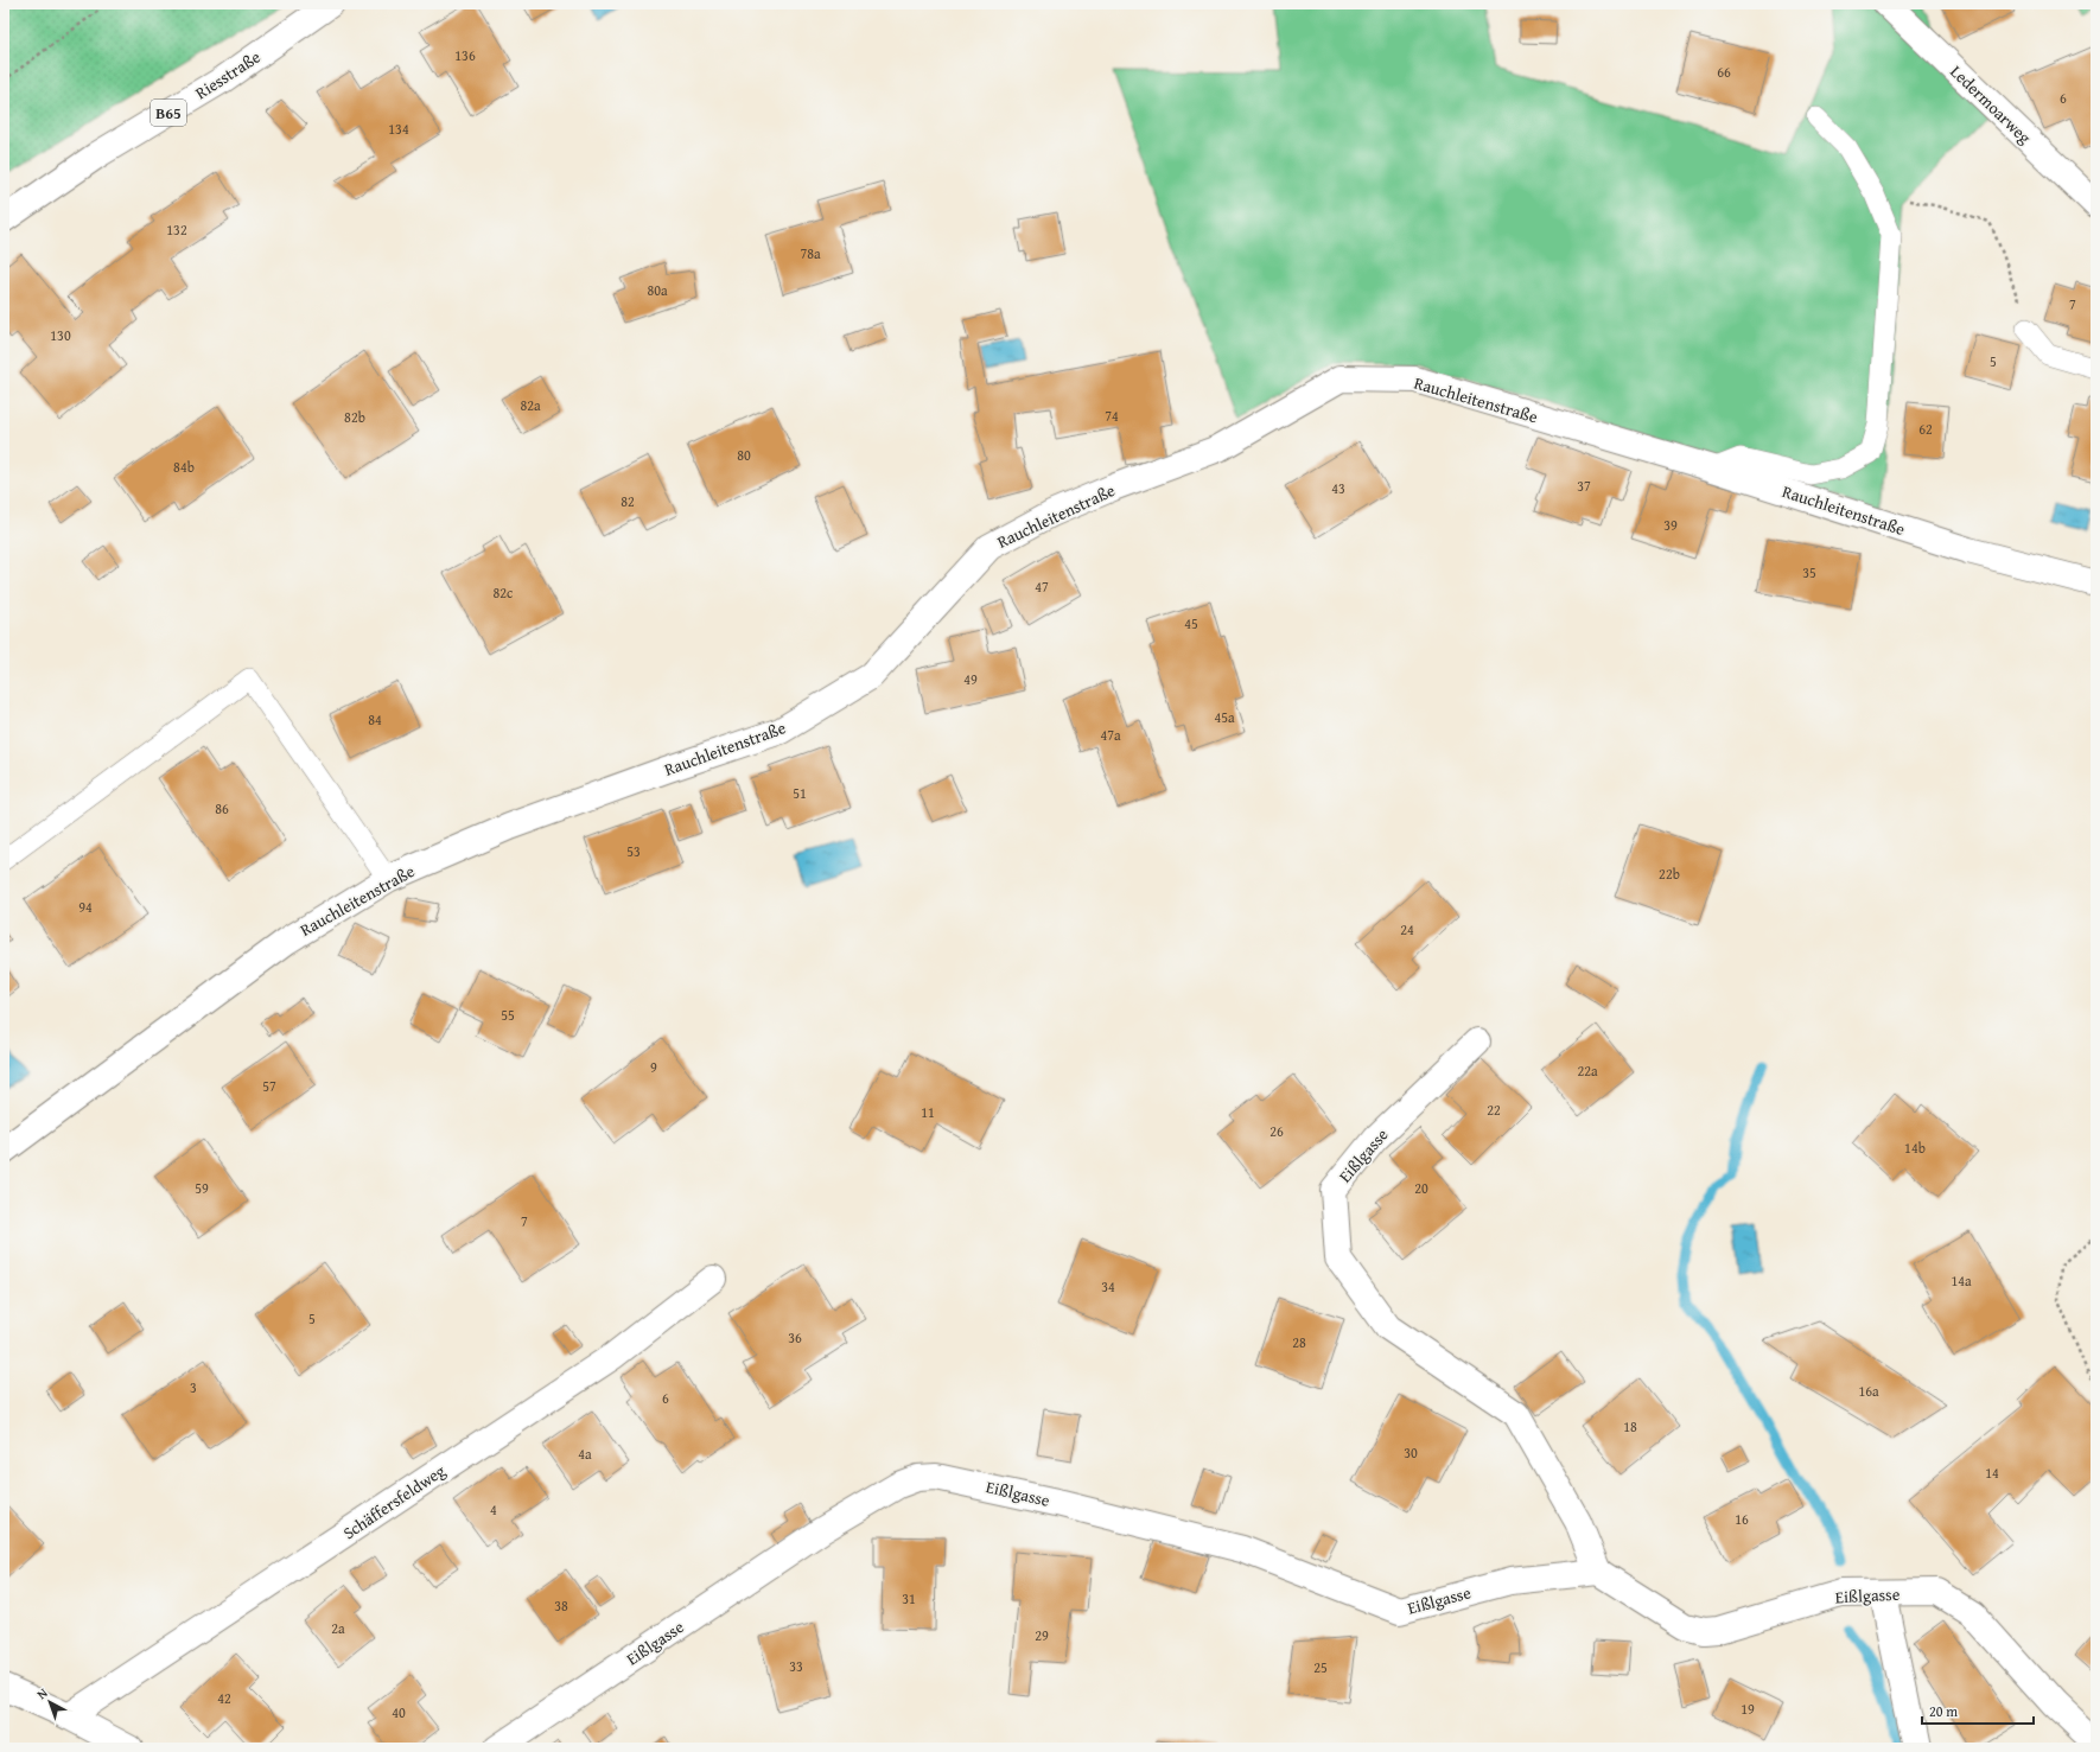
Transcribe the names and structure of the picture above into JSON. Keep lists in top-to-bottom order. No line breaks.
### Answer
{"streets":{"street":["Riesstraße","Ledermoarweg","B65","Rauchleitenstraße","Eißlgasse","Schäffersfeldweg"]},"house_numbers":["136","66","6","134","132","78a","80a","7","130","5","82a","74","82b","62","80","84b","37","43","82","39","35","47","82c","45","49","45a","84","47a","51","86","53","22b","94","24","55","9","22a","57","22","11","26","14b","59","20","7","14a","34","5","36","28","3","16a","6","18","30","4a","14","4","16","31","38","2a","29","33","25","42","19","40"],"scale_bar":"20 m","north":"top left"}
